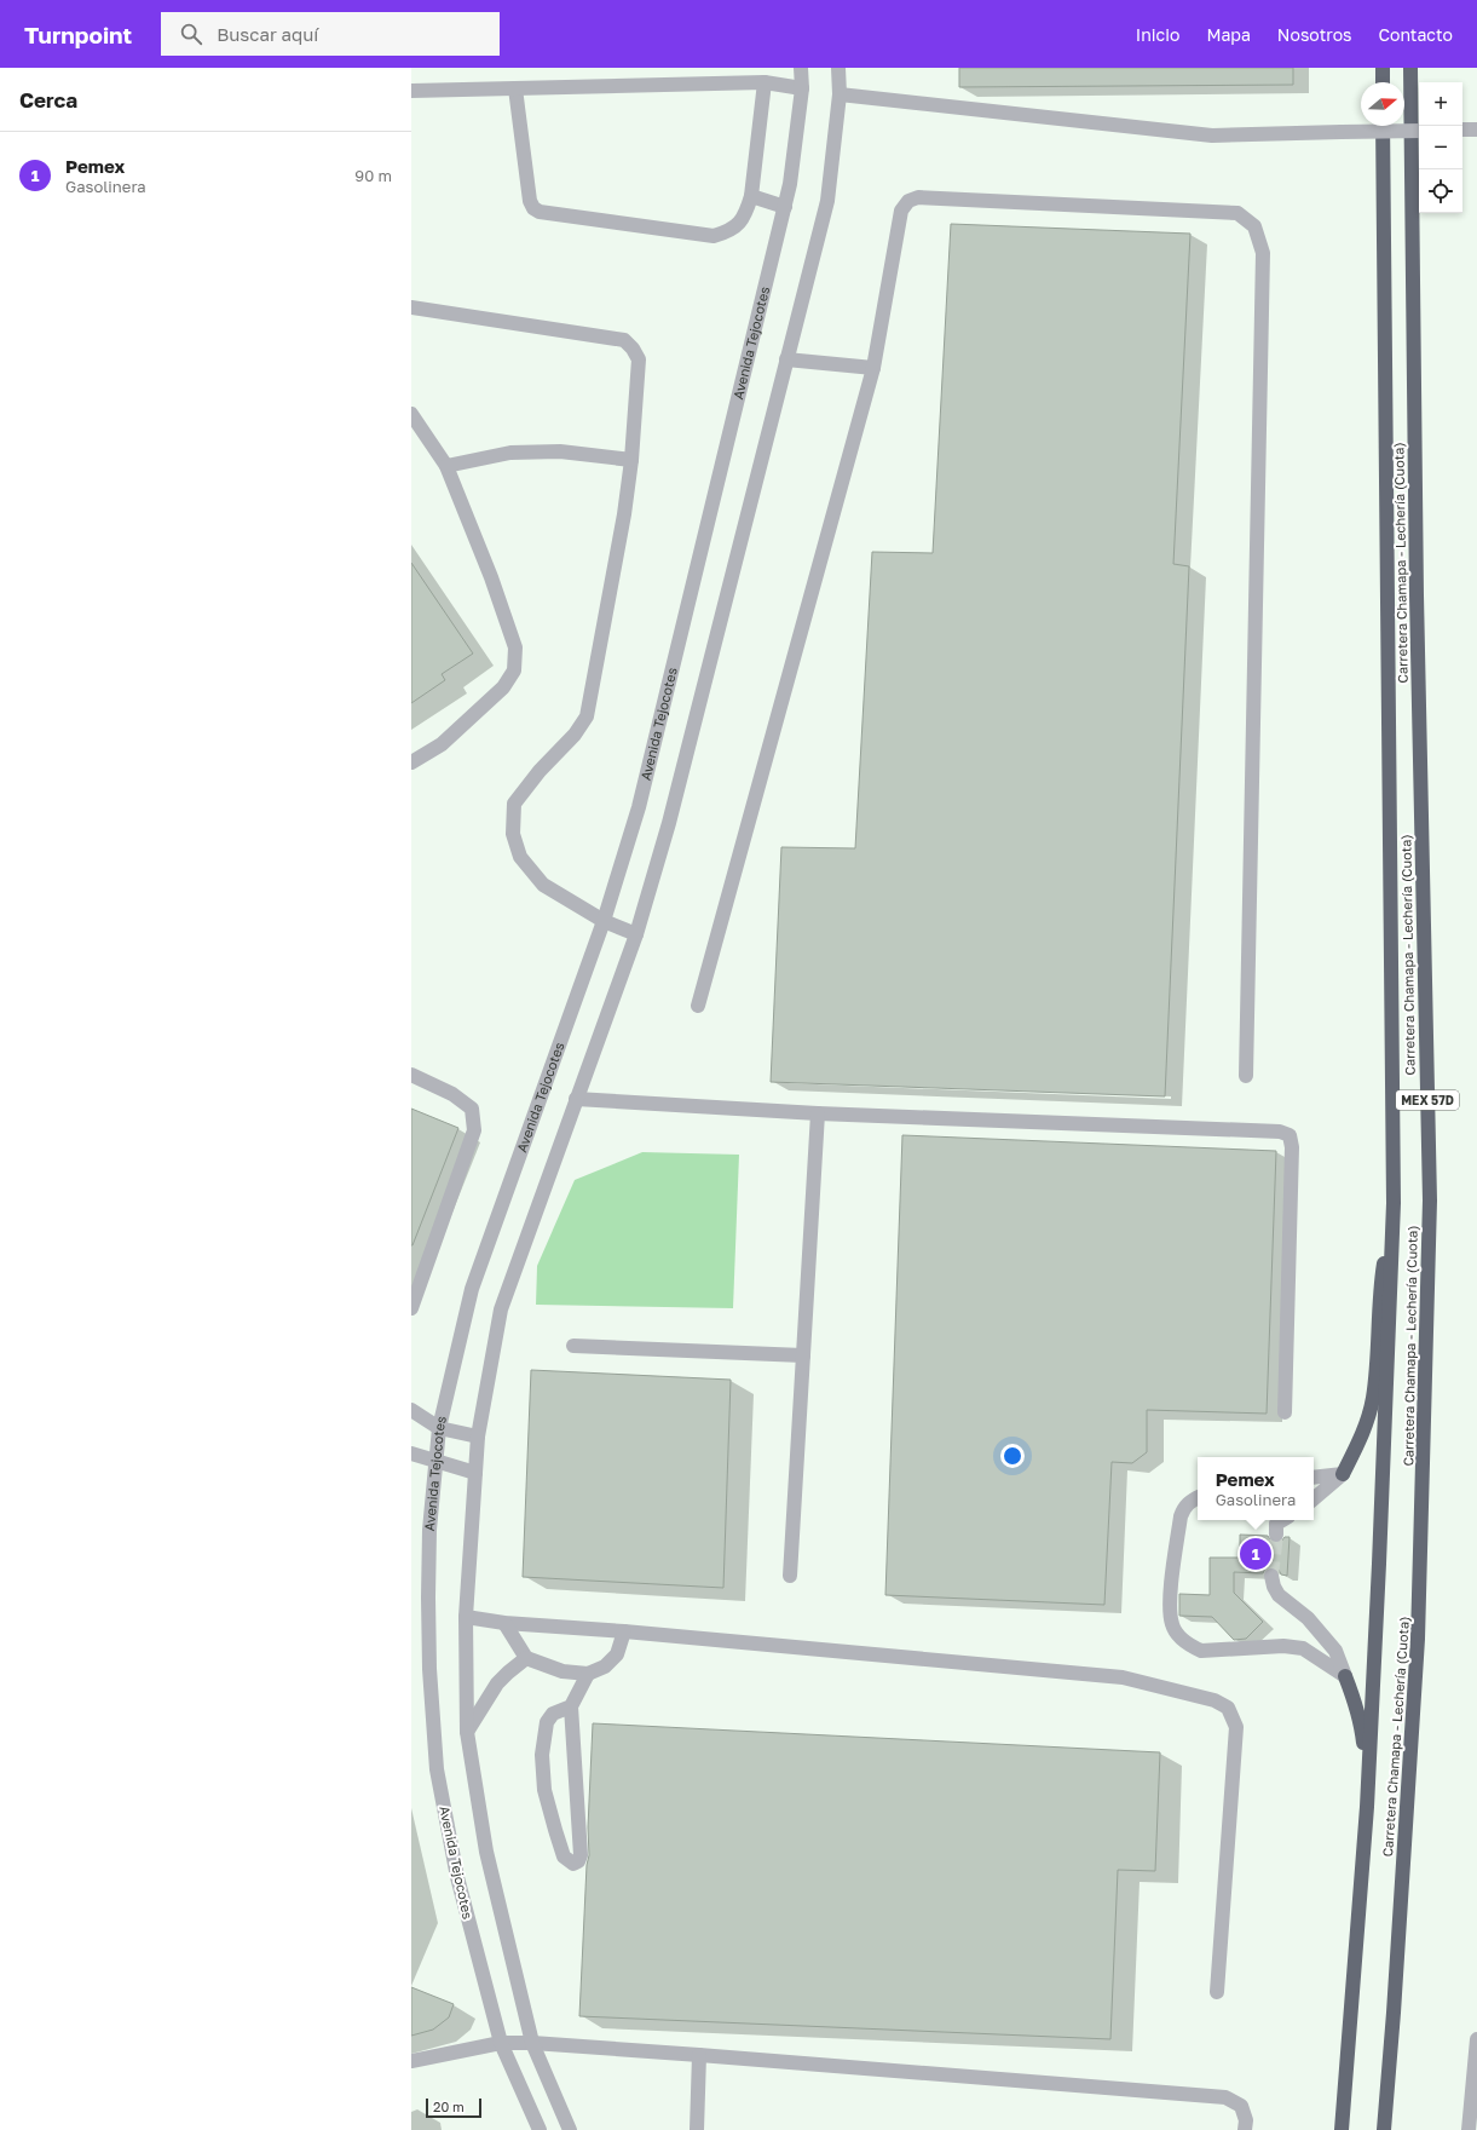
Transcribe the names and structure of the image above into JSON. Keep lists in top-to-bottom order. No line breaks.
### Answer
{"streets":{"highway":["Carretera Chamapa - Lechería (Cuota)","MEX 57D"],"street":["Avenida Tejocotes"]},"scale_bar":"20 m","north":"right","page":{"header":"Turnpoint","search":"Buscar aquí","nav":["Inicio","Mapa","Nosotros","Contacto"],"heading":"Cerca","map_buttons":["+","−"],"list":[{"mark":"1","name":"Pemex","note":"Gasolinera","value":"90 m"}],"popup":["Pemex","Gasolinera"],"pins":"1","scale":"20 m"}}
